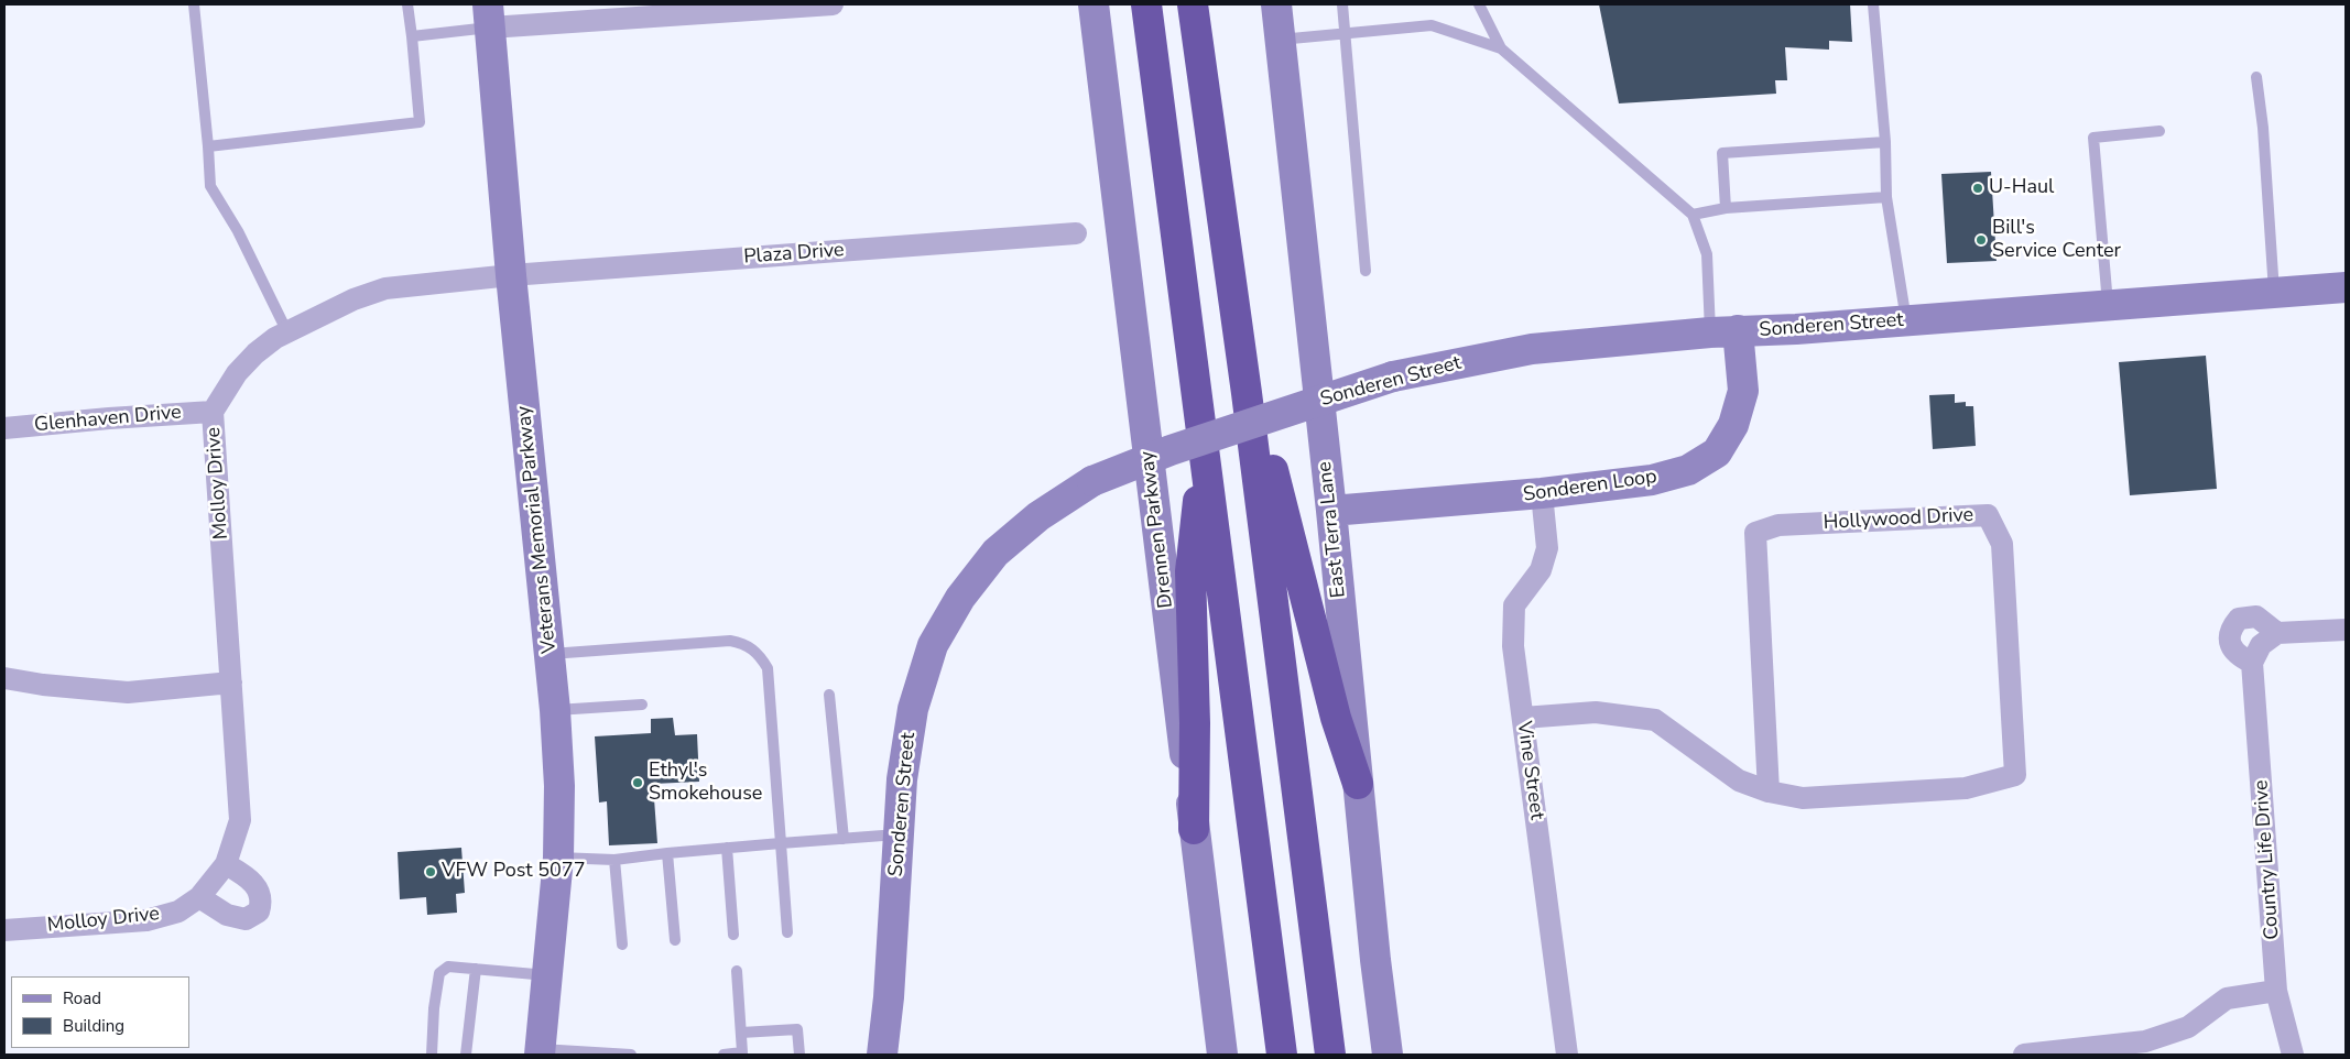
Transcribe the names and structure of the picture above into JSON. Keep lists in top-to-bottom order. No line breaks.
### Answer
{"streets":{"street":["Plaza Drive","Sonderen Street","Glenhaven Drive","Molloy Drive","Sonderen Loop","Hollywood Drive","Veterans Memorial Parkway","Drennen Parkway","East Terra Lane","Vine Street","Country Life Drive"]},"crossings":[["Plaza Drive","Molloy Drive"],["Plaza Drive","Veterans Memorial Parkway"],["Sonderen Street","Sonderen Loop"],["Glenhaven Drive","Molloy Drive"],["Molloy Drive","Veterans Memorial Parkway"],["Sonderen Loop","East Terra Lane"],["Sonderen Loop","Vine Street"],["Hollywood Drive","Vine Street"]],"places":["U-Haul","Bill's Service Center","Ethyl's Smokehouse","VFW Post 5077"],"legend":["Road","Building"]}
